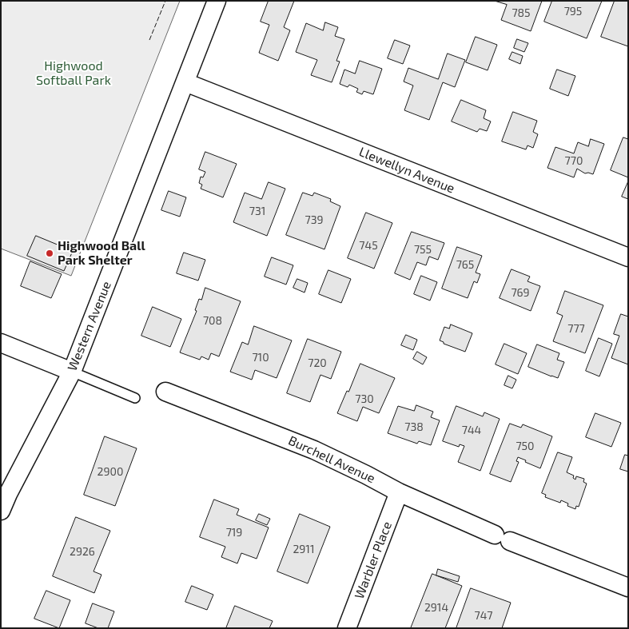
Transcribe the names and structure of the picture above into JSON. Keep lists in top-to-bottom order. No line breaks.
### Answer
{"streets":{"street":["Llewellyn Avenue","Western Avenue","Burchell Avenue","Warbler Place"]},"crossings":[["Llewellyn Avenue","Western Avenue"],["Burchell Avenue","Warbler Place"]],"parks":["Highwood Softball Park"],"places":["Highwood Ball Park Shelter"],"house_numbers":["795","785","770","731","739","745","755","765","769","708","777","710","720","730","738","744","750","2900","719","2911","2926","2914","747"]}
